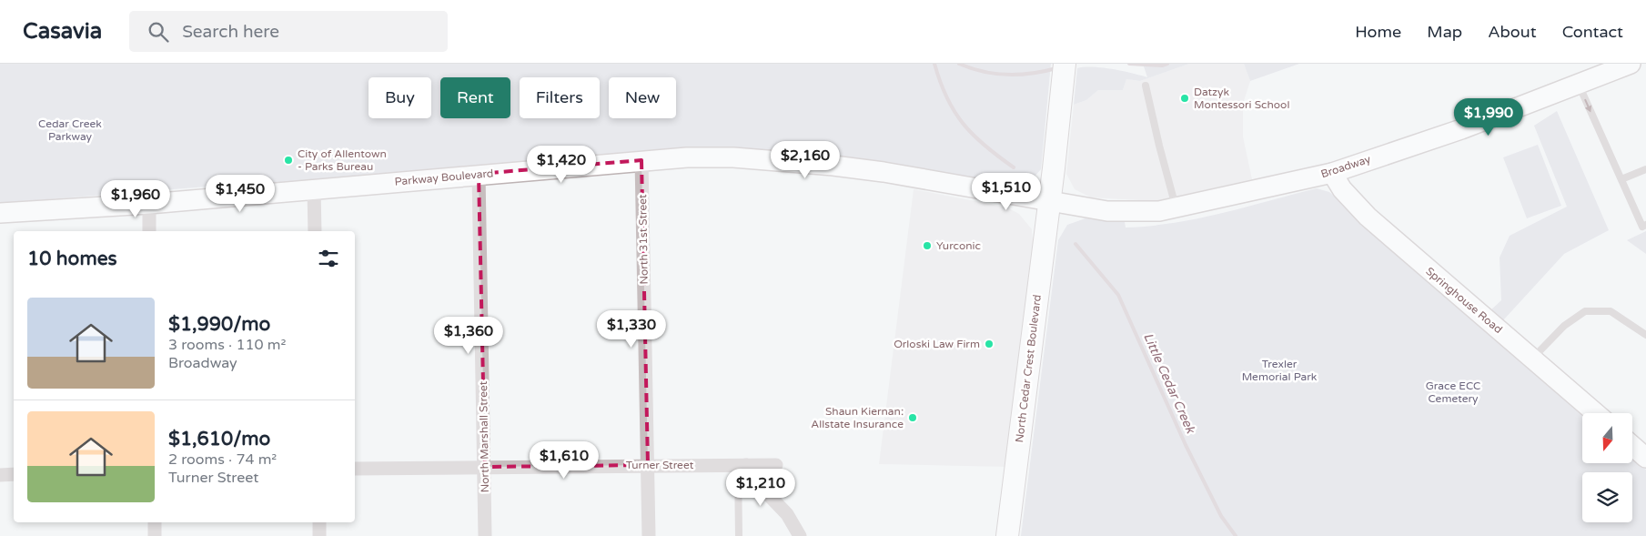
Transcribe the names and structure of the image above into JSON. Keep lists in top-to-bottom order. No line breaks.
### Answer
{"streets":{"main road":["North Cedar Crest Boulevard"],"street":["Broadway","Parkway Boulevard","North 31st Street","Springhouse Road","North Marshall Street","Turner Street"]},"crossings":[["Broadway","Parkway Boulevard"],["Broadway","Springhouse Road"],["Broadway","North Cedar Crest Boulevard"],["Parkway Boulevard","North 31st Street"],["Parkway Boulevard","North Cedar Crest Boulevard"],["Parkway Boulevard","North Marshall Street"],["North 31st Street","Turner Street"],["North Marshall Street","Turner Street"]],"water":["Little Cedar Creek"],"parks":["Cedar Creek Parkway","Trexler Memorial Park","Grace ECC Cemetery"],"places":["Datzyk Montessori School","City of Allentown - Parks Bureau","Yurconic","Orloski Law Firm","Shaun Kiernan: Allstate Insurance"],"north":"bottom","page":{"header":"Casavia","search":"Search here","nav":["Home","Map","About","Contact"],"chip":["Buy","Rent","Filters","New"],"price":["$1,990","$2,160","$1,420","$1,510","$1,450","$1,960","$1,330","$1,360","$1,610","$1,210"],"heading":"10 homes","list":[{"name":"$1,990/mo","note":"3 rooms · 110 m² · Broadway"},{"name":"$1,610/mo","note":"2 rooms · 74 m² · Turner Street"}]}}
